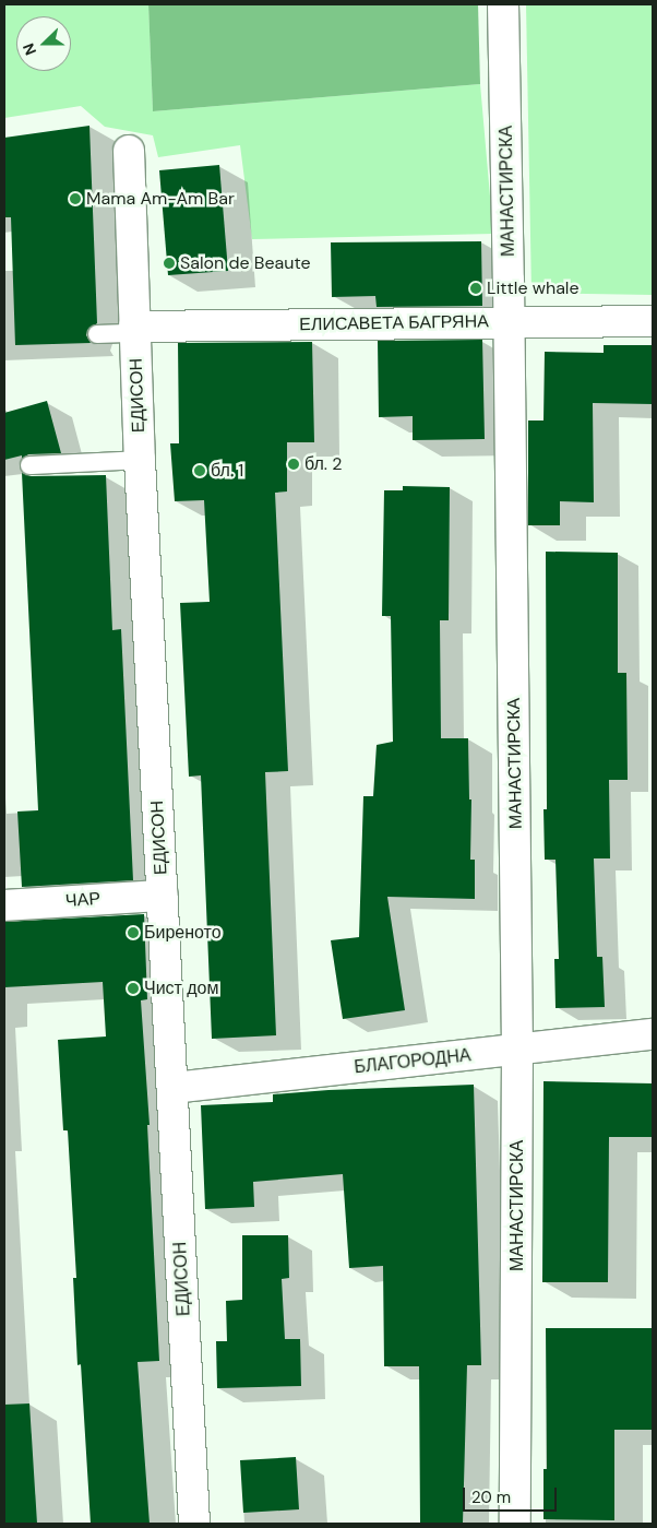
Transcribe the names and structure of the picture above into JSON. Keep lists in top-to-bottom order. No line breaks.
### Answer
{"streets":{"street":["МАНАСТИРСКА","ЕЛИСАВЕТА БАГРЯНА","ЕДИСОН","ЧАР","БЛАГОРОДНА"]},"crossings":[["МАНАСТИРСКА","ЕЛИСАВЕТА БАГРЯНА"],["МАНАСТИРСКА","БЛАГОРОДНА"],["ЕЛИСАВЕТА БАГРЯНА","ЕДИСОН"],["ЕДИСОН","ЧАР"],["ЕДИСОН","БЛАГОРОДНА"]],"places":["Mama Am-Am Bar","Salon de Beaute","Little whale","бл. 2","бл. 1","Биреното","Чист дом"],"scale_bar":"20 m","north":"left"}
